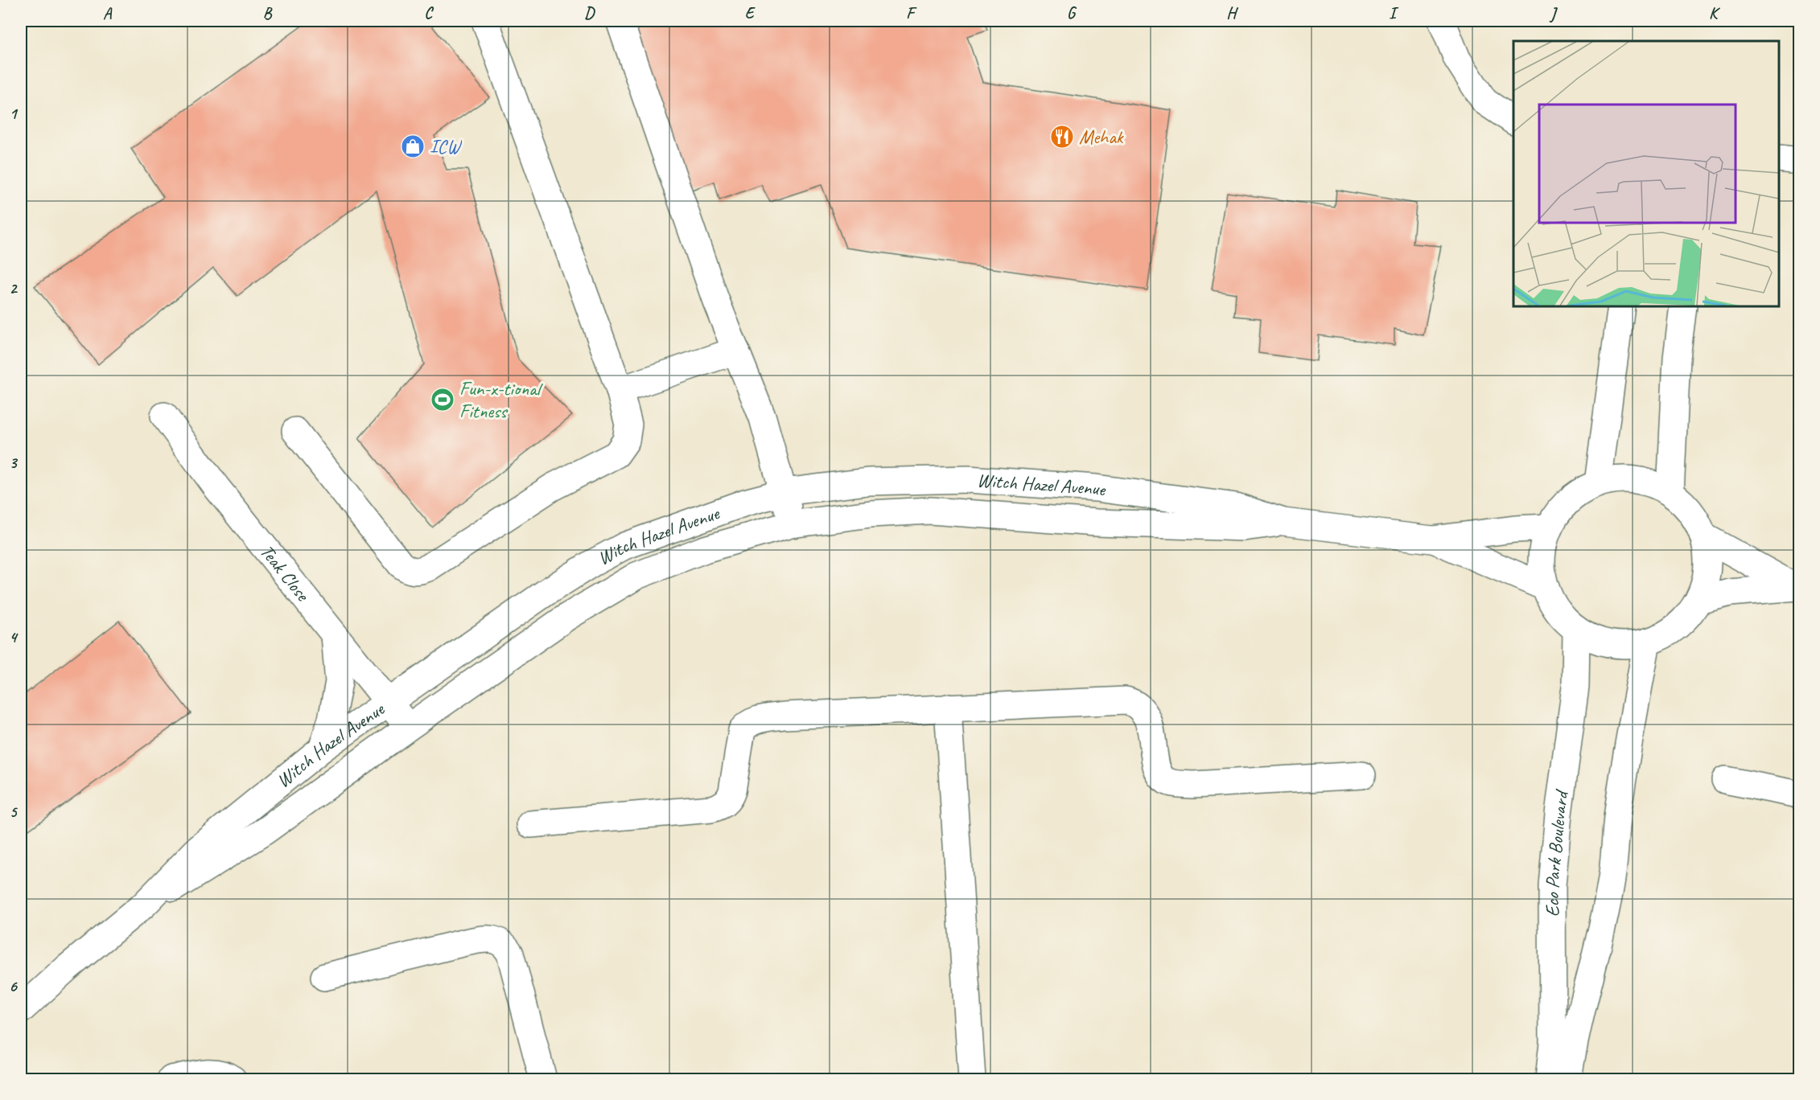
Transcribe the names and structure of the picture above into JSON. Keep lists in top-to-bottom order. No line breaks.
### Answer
{"streets":{"street":["Witch Hazel Avenue","Teak Close","Eco Park Boulevard"]},"crossings":[["Witch Hazel Avenue","Teak Close"],["Witch Hazel Avenue","Eco Park Boulevard"]],"places":{"restaurant":["Mehak"],"shop":["ICW"],"sports":["Fun-x-tional Fitness"]},"grid":{"columns":["A","B","C","D","E","F","G","H","I","J","K"],"rows":["1","2","3","4","5","6"]}}
